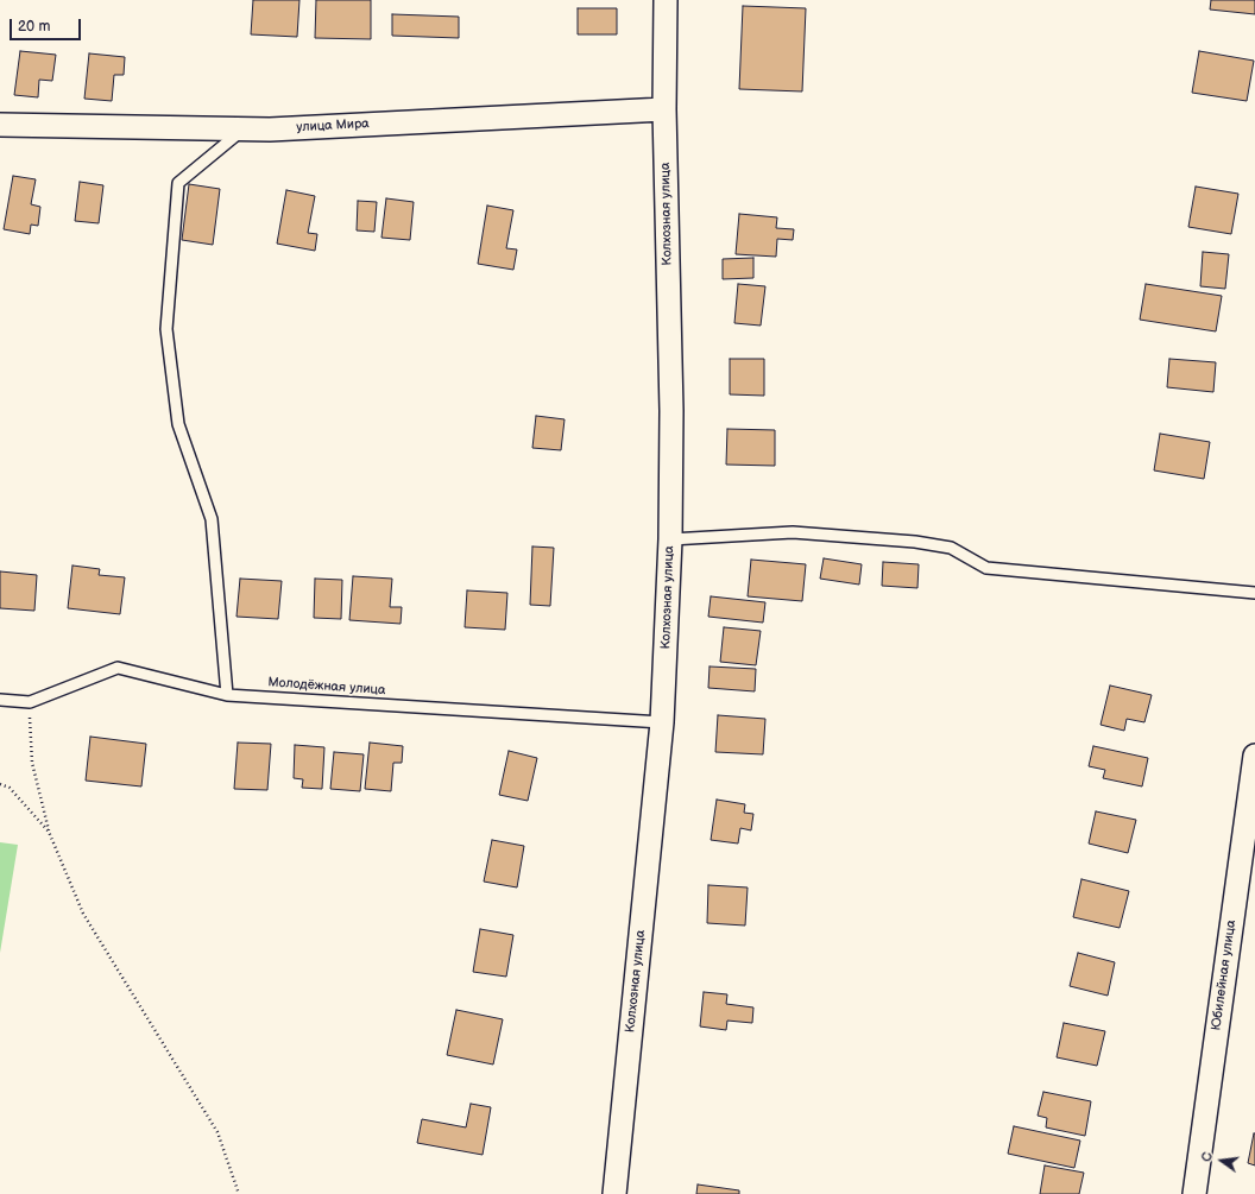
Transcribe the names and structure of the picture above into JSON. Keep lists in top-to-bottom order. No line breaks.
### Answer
{"streets":{"street":["улица Мира","Колхозная улица","Юбилейная улица"],"lane":["Молодёжная улица"]},"crossings":[["улица Мира","Колхозная улица"],["Колхозная улица","Молодёжная улица"]],"scale_bar":"20 m","north":"left"}
